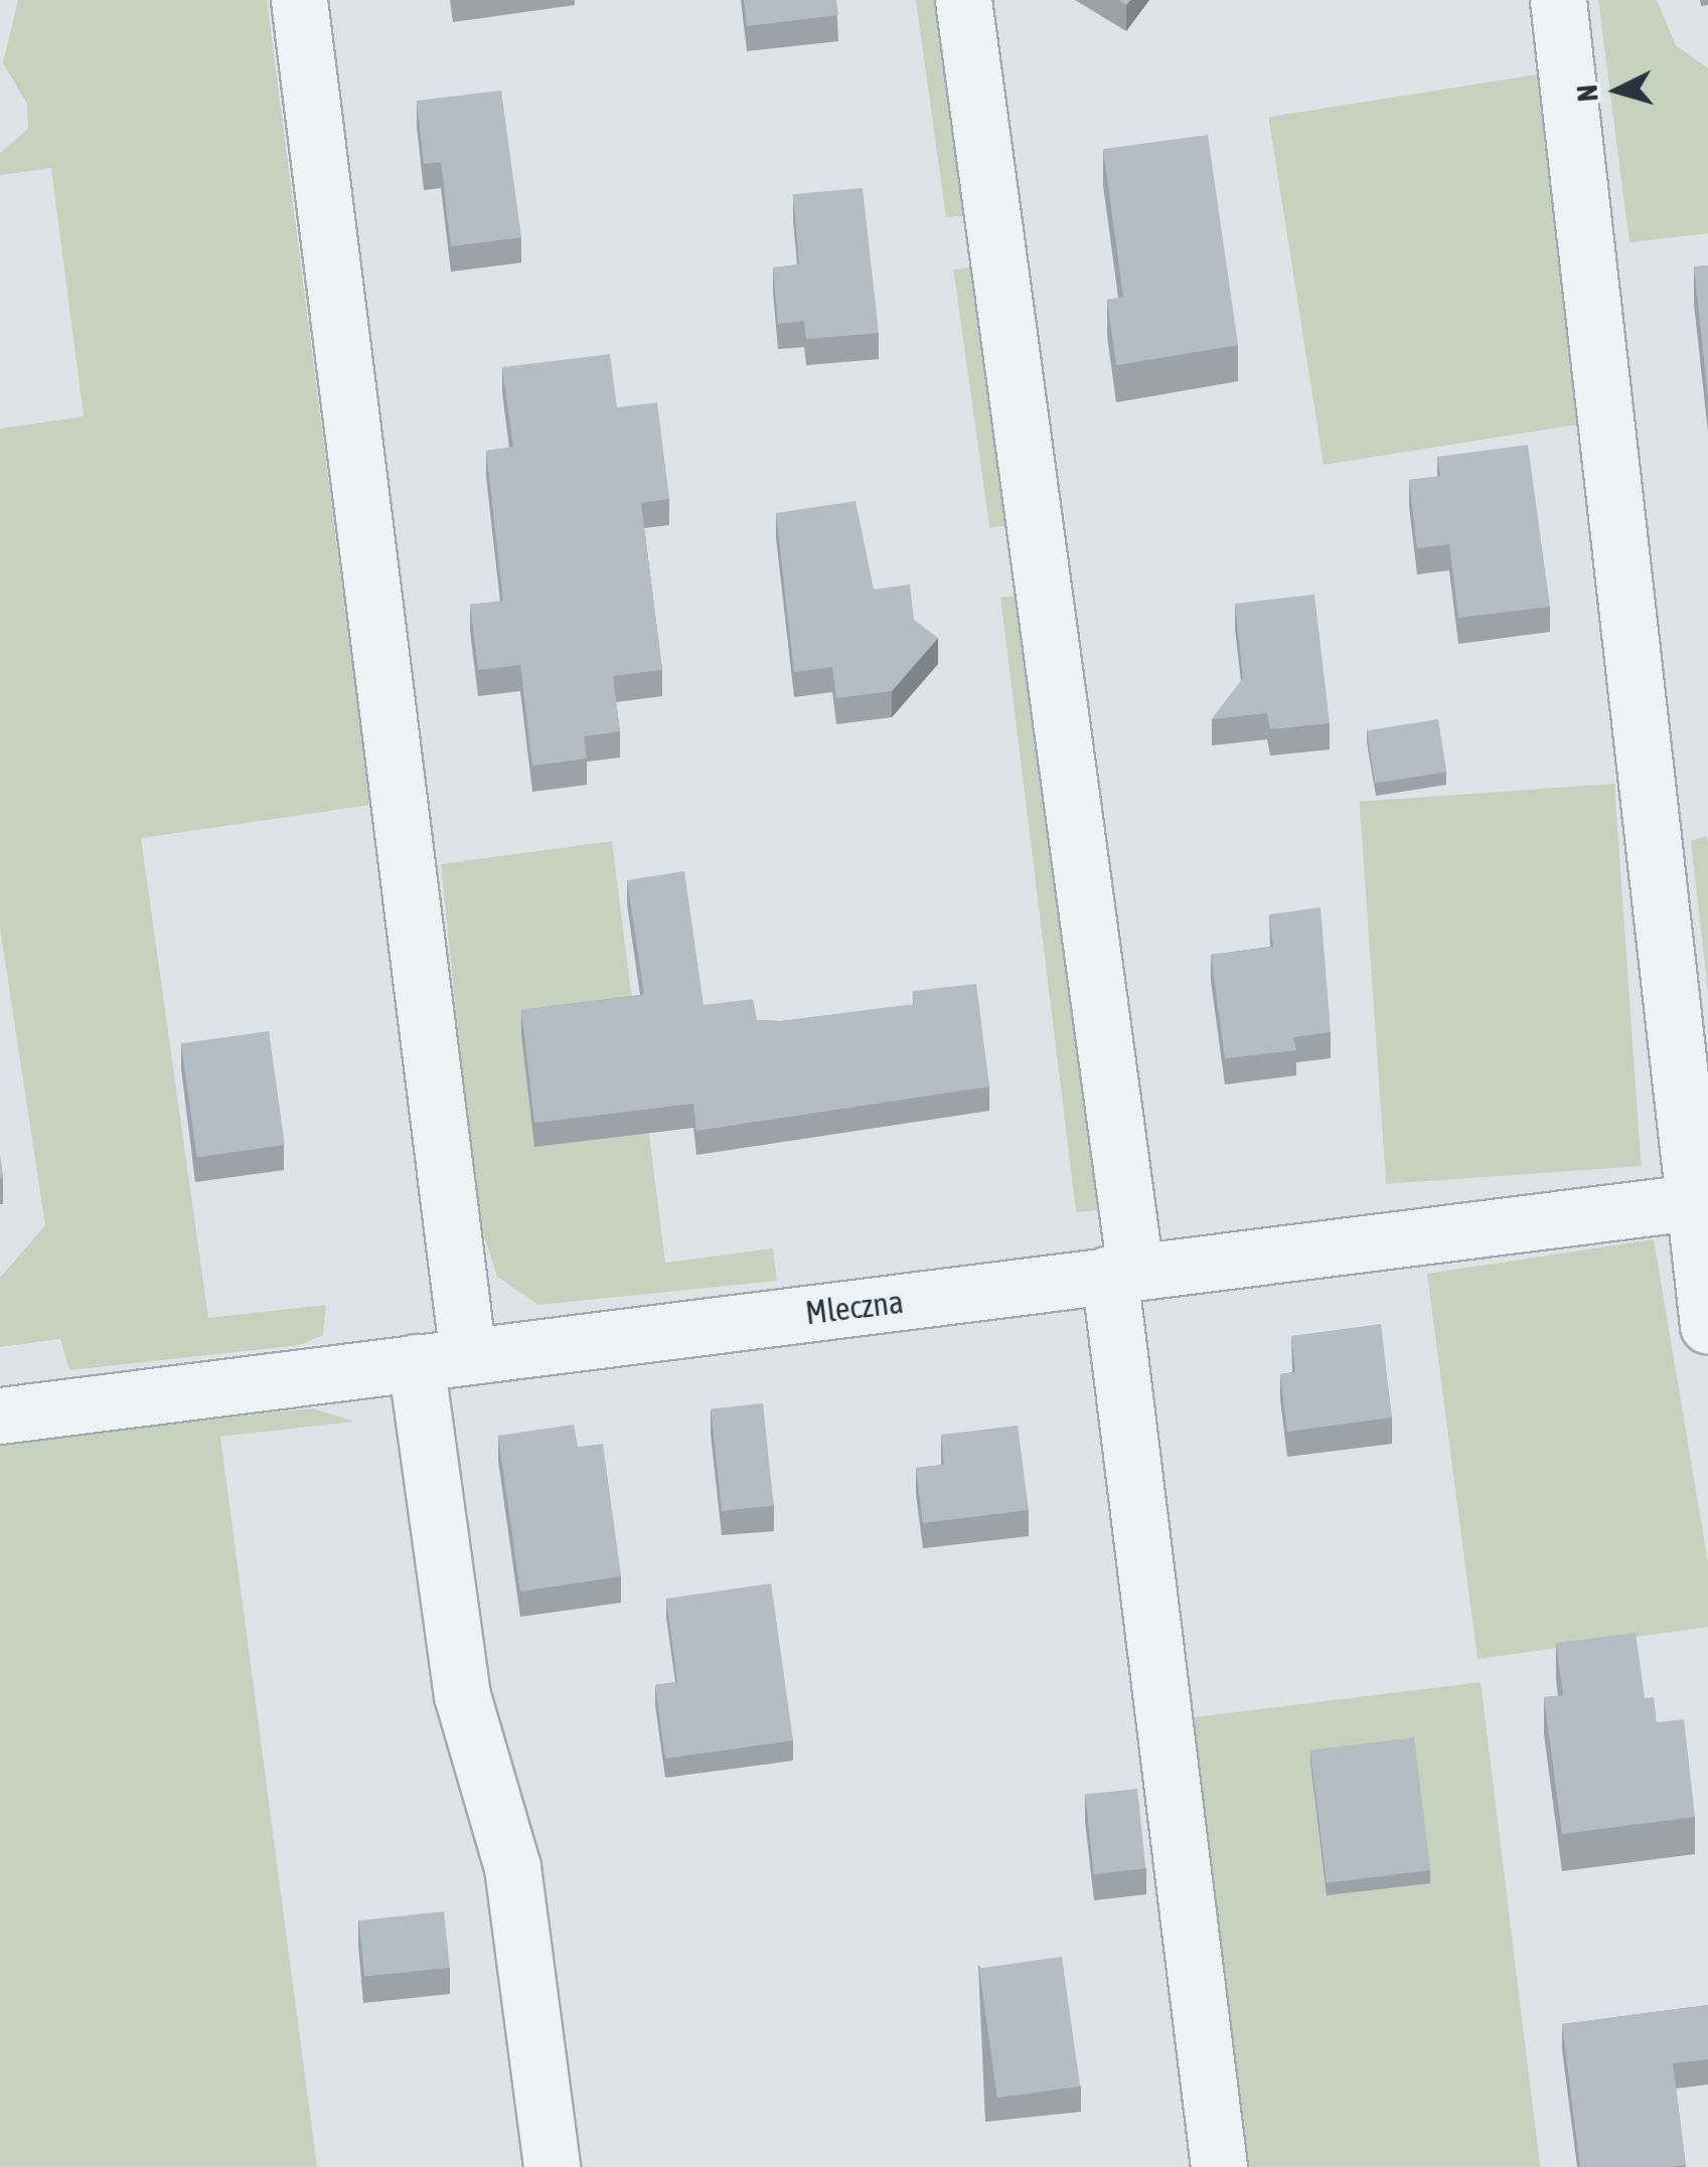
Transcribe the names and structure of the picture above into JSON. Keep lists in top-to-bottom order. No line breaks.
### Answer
{"streets":{"street":["Mleczna"]},"north":"left"}
